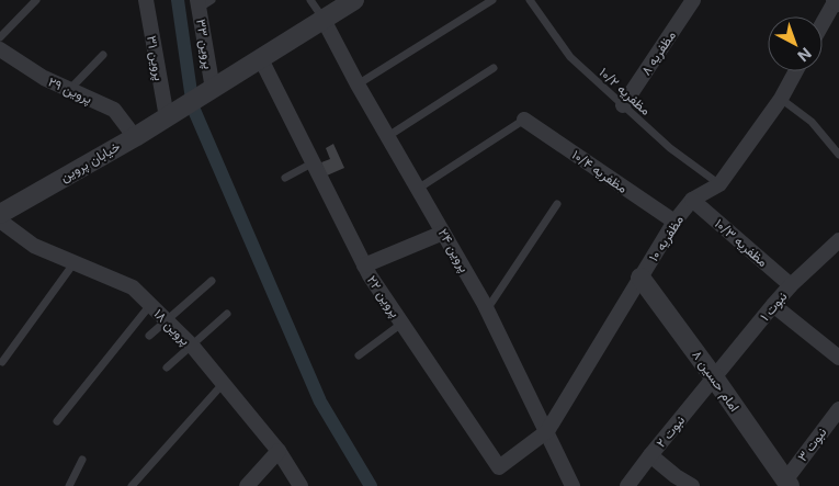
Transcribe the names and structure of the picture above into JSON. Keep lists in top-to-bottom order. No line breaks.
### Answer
{"streets":{"street":["پروین ۳۳","مظفریه ۸","پروین ۳۱","پروین ۲۹","خیابان پروین","مظفریه ۱۰/۴","مظفریه ۱۰","مظفریه ۱۰/۳","پروین ۲۴","پروین ۲۲","نبوت ۱","پروین ۱۸","امام حسین ۸","نبوت ۲","نبوت ۳"],"lane":["مظفریه ۱۰/۲"]},"crossings":[["پروین ۳۳","خیابان پروین"],["مظفریه ۸","مظفریه ۱۰/۲"],["پروین ۳۱","خیابان پروین"],["پروین ۲۹","خیابان پروین"],["مظفریه ۱۰/۲","مظفریه ۱۰"],["مظفریه ۱۰/۴","مظفریه ۱۰"],["مظفریه ۱۰","مظفریه ۱۰/۳"],["مظفریه ۱۰","پروین ۲۴"],["مظفریه ۱۰","پروین ۲۲"],["مظفریه ۱۰","امام حسین ۸"],["مظفریه ۱۰/۳","نبوت ۱"],["پروین ۲۴","پروین ۲۲"],["نبوت ۱","امام حسین ۸"],["نبوت ۱","نبوت ۲"],["امام حسین ۸","نبوت ۲"],["امام حسین ۸","نبوت ۳"]],"north":"bottom right"}
